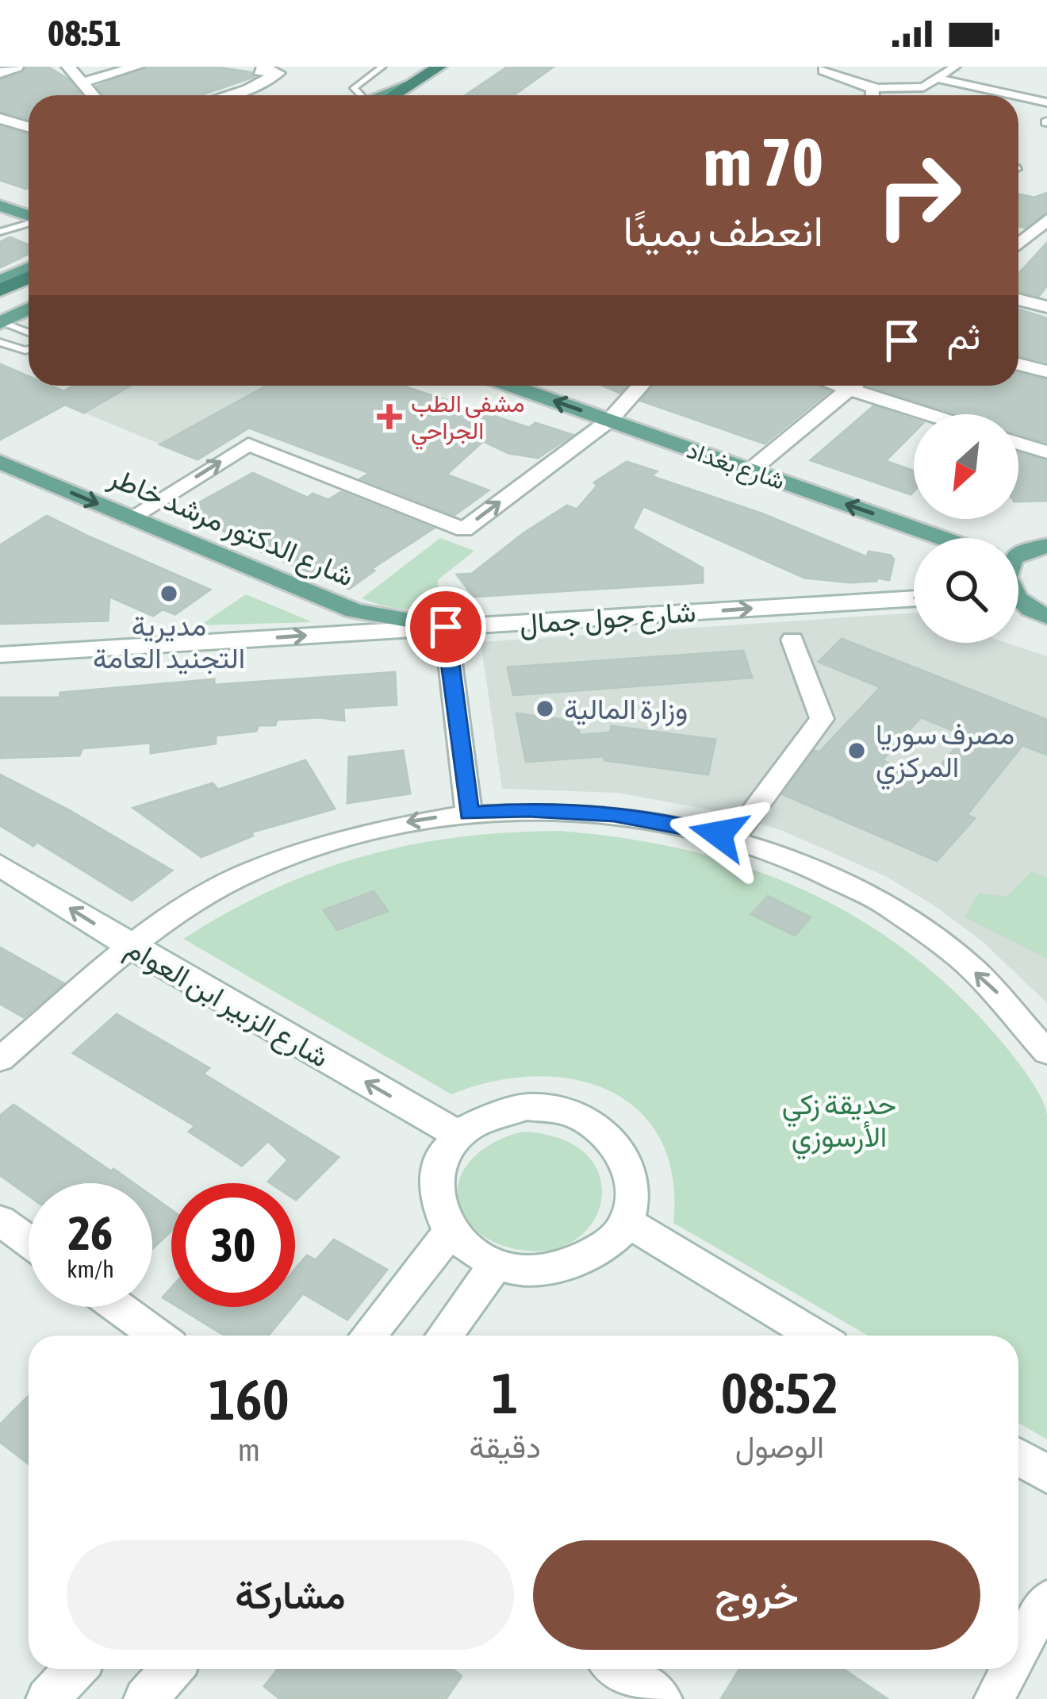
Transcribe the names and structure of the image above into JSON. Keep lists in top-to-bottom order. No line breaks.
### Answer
{"streets":{"main road":["شارع بغداد","شارع الدكتور مرشد خاطر","شارع جول جمال","شارع الزبير ابن العوام"]},"crossings":[["شارع الدكتور مرشد خاطر","شارع جول جمال"]],"one_way":["شارع بغداد","شارع جول جمال","شارع الزبير ابن العوام"],"parks":["حديقة زكي الأرسوزي"],"places":{"health":["مشفى الطب الجراحي"],"other":["مديرية التجنيد العامة","وزارة المالية","مصرف سوريا المركزي"]},"north":"bottom left","page":{"status":"08:51","turn":["70 m","انعطف يمينًا"],"then":"ثم","speed":"26 km/h","limit":"30","eta":["08:52","الوصول","1","دقيقة","160","m"],"buttons":["خروج","مشاركة"]}}
